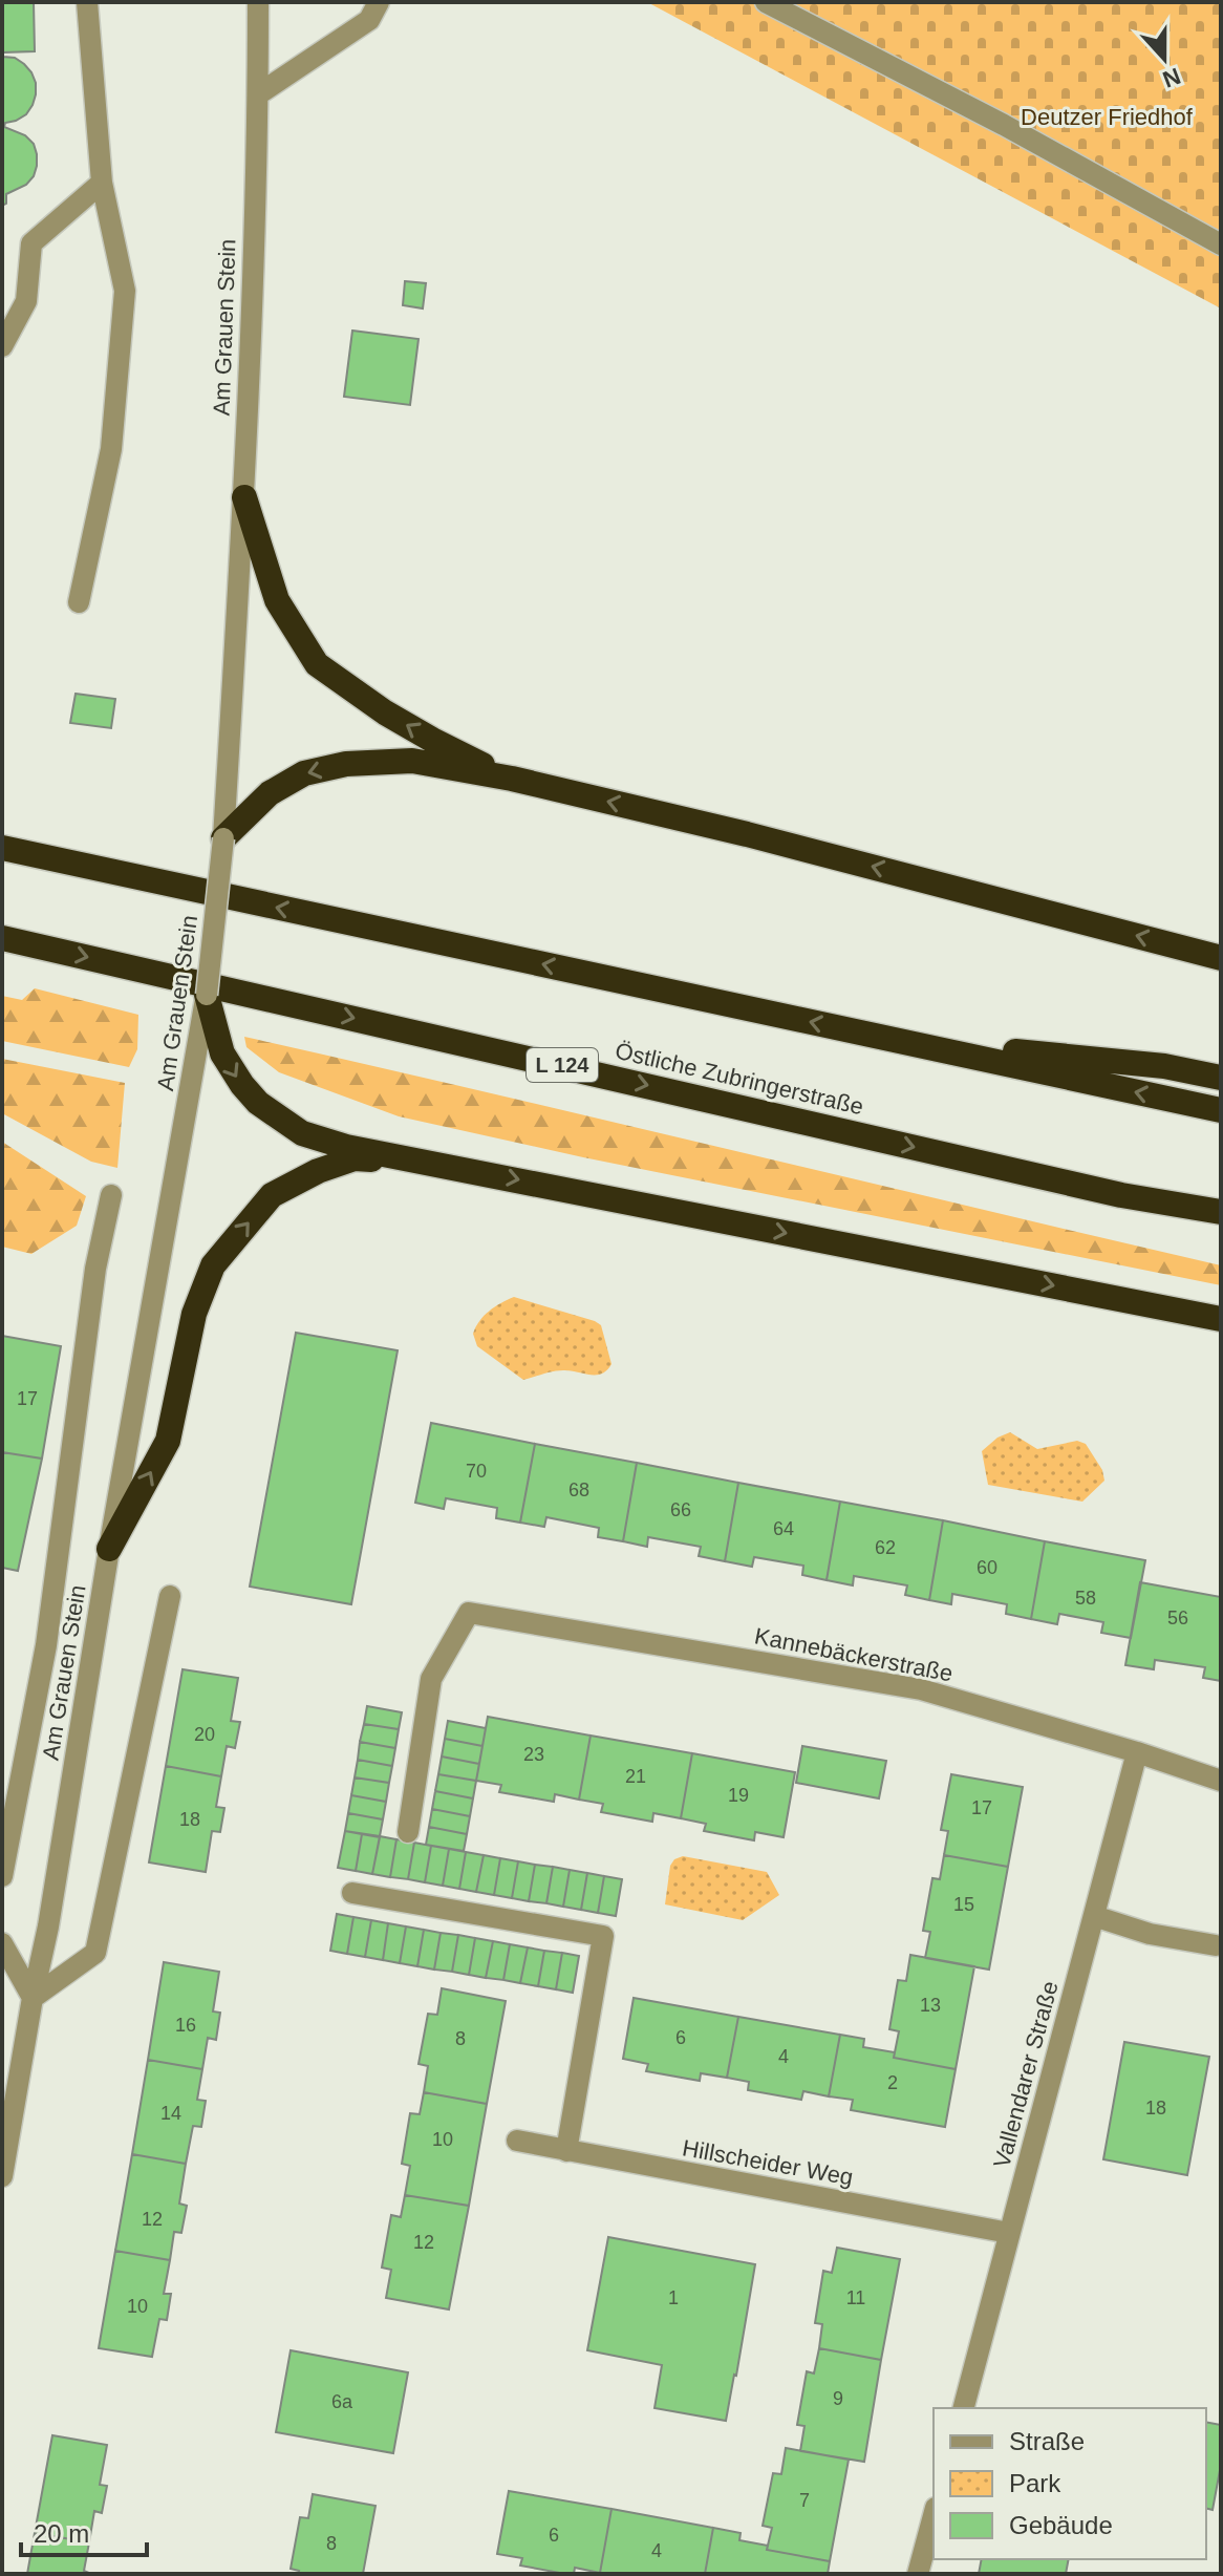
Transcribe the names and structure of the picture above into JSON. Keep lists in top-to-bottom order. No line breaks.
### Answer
{"streets":{"highway":["L 124","Östliche Zubringerstraße"],"street":["Am Grauen Stein","Kannebäckerstraße","Vallendarer Straße","Hillscheider Weg"]},"crossings":[["L 124","Östliche Zubringerstraße"],["Kannebäckerstraße","Vallendarer Straße"],["Vallendarer Straße","Hillscheider Weg"]],"parks":["Deutzer Friedhof"],"house_numbers":["17","70","68","66","64","62","60","58","56","20","23","21","19","17","18","15","13","16","6","8","4","2","18","14","10","12","12","1","11","10","9","6a","7","6","8","4"],"legend":["Straße","Park","Gebäude"],"scale_bar":"20 m","north":"bottom"}
